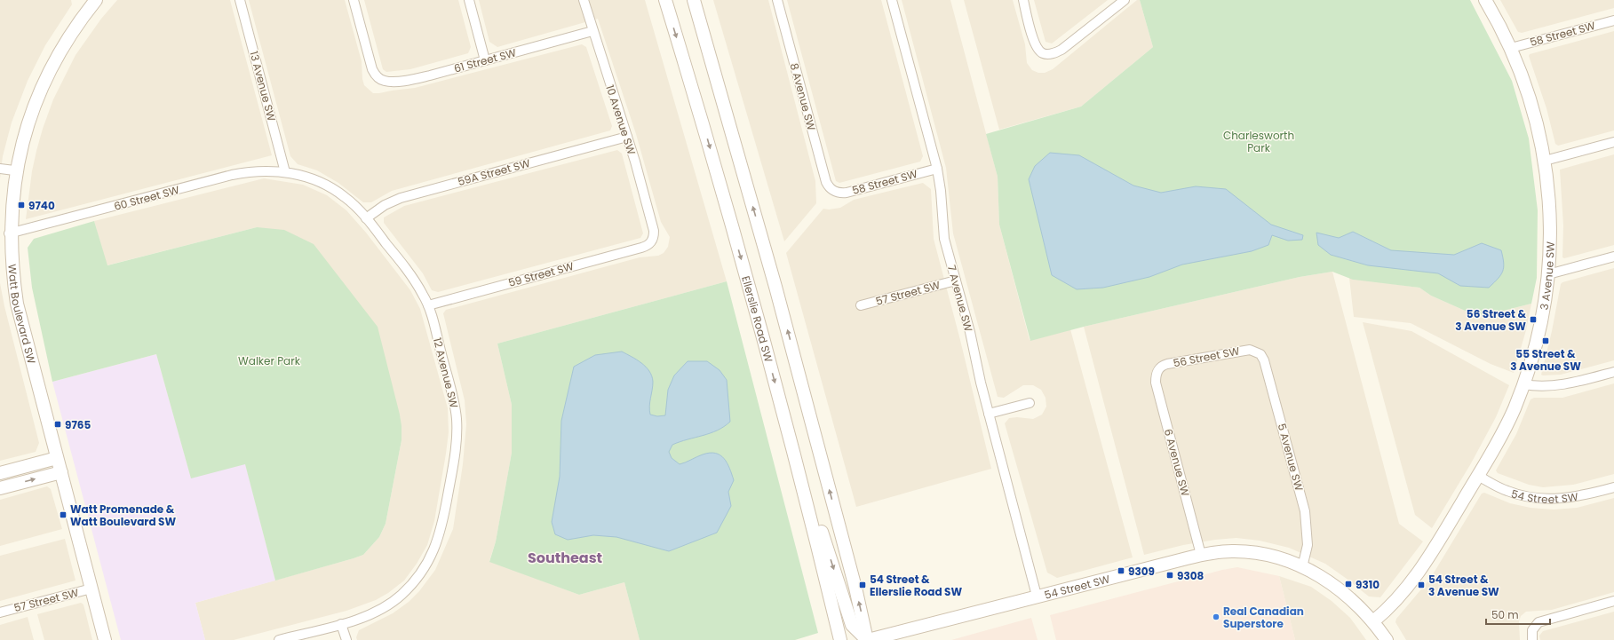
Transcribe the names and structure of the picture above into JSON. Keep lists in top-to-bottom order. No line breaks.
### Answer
{"streets":{"street":["58 Street SW","61 Street SW","13 Avenue SW","8 Avenue SW","10 Avenue SW","59A Street SW","60 Street SW","59 Street SW","3 Avenue SW","57 Street SW","7 Avenue SW","Watt Boulevard SW","Ellerslie Road SW","56 Street SW","12 Avenue SW","5 Avenue SW","6 Avenue SW","54 Street SW"]},"crossings":[["58 Street SW","8 Avenue SW"],["58 Street SW","3 Avenue SW"],["58 Street SW","7 Avenue SW"],["61 Street SW","10 Avenue SW"],["13 Avenue SW","60 Street SW"],["13 Avenue SW","12 Avenue SW"],["10 Avenue SW","59A Street SW"],["10 Avenue SW","59 Street SW"],["59A Street SW","12 Avenue SW"],["60 Street SW","Watt Boulevard SW"],["60 Street SW","12 Avenue SW"],["59 Street SW","12 Avenue SW"],["3 Avenue SW","54 Street SW"],["57 Street SW","7 Avenue SW"],["57 Street SW","Watt Boulevard SW"],["7 Avenue SW","54 Street SW"],["56 Street SW","5 Avenue SW"],["56 Street SW","6 Avenue SW"],["5 Avenue SW","54 Street SW"],["6 Avenue SW","54 Street SW"]],"districts":["Southeast"],"parks":["Charlesworth Park","Walker Park"],"places":{"transit":["9740","56 Street & 3 Avenue SW","55 Street & 3 Avenue SW","9765","Watt Promenade & Watt Boulevard SW","9309","9308","9310","54 Street & Ellerslie Road SW","54 Street & 3 Avenue SW"],"other":["Real Canadian Superstore"]},"scale_bar":"50 m"}
